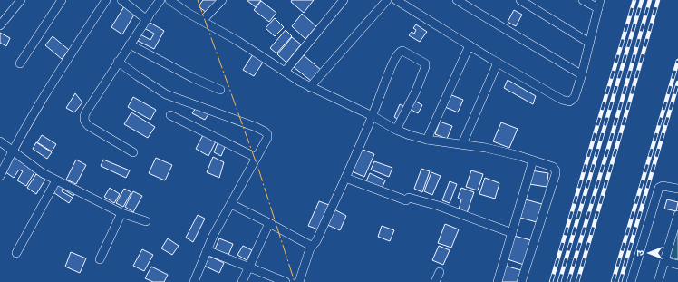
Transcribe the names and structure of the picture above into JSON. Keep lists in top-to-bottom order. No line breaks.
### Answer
{"north":"left"}
